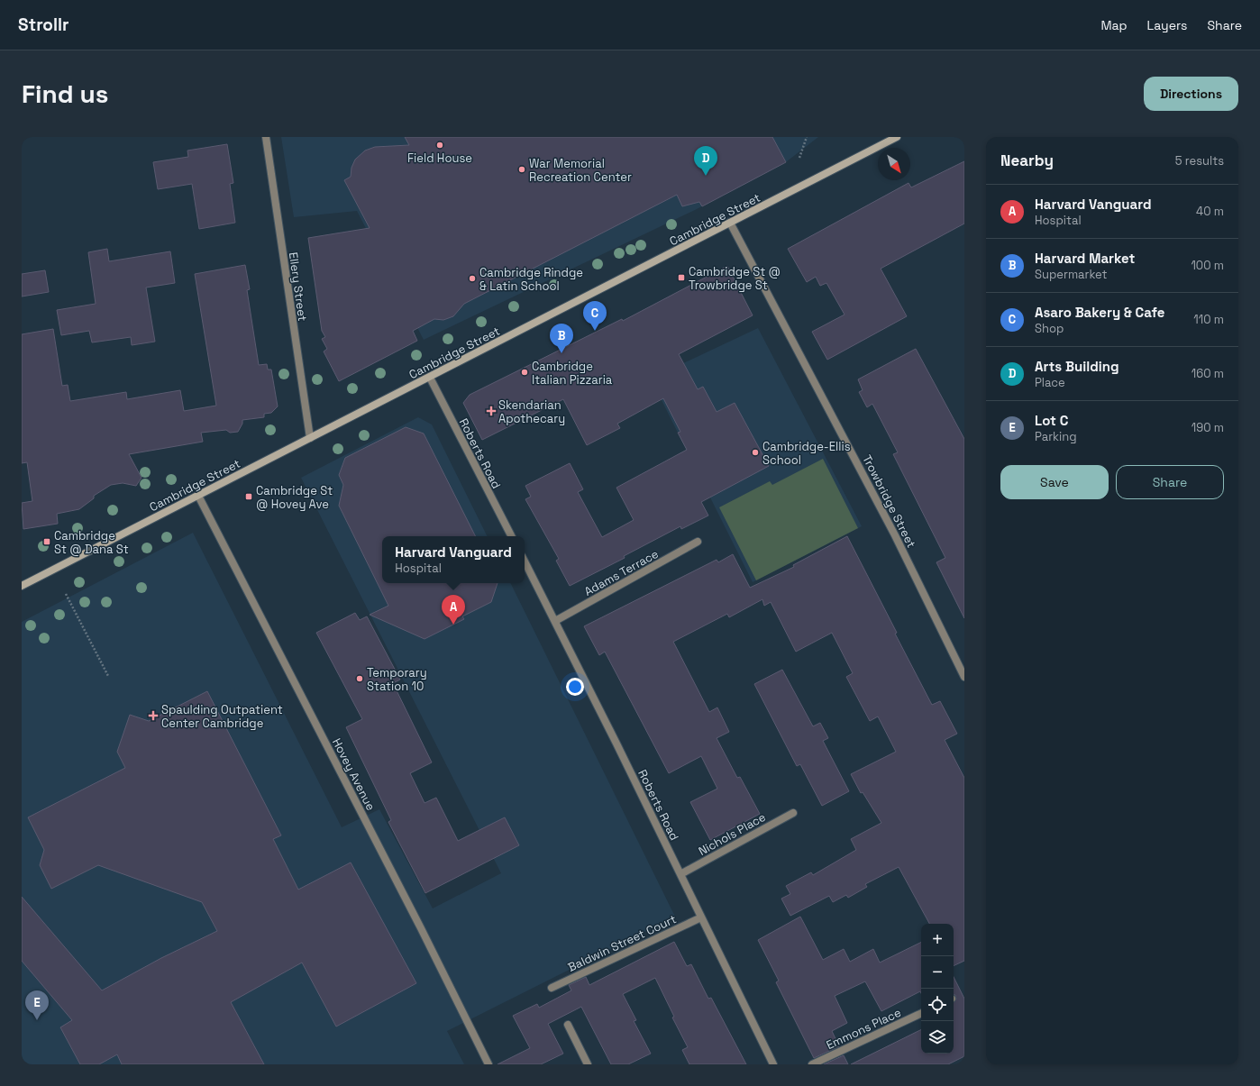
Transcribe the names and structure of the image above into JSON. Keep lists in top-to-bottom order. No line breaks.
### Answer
{"streets":{"main road":["Cambridge Street"],"street":["Ellery Street","Roberts Road","Trowbridge Street","Adams Terrace","Hovey Avenue","Nichols Place","Baldwin Street Court","Emmons Place"]},"crossings":[["Cambridge Street","Ellery Street"],["Cambridge Street","Roberts Road"],["Cambridge Street","Trowbridge Street"],["Cambridge Street","Hovey Avenue"],["Roberts Road","Adams Terrace"],["Roberts Road","Nichols Place"],["Roberts Road","Baldwin Street Court"]],"places":{"other":["Field House","War Memorial Recreation Center","Cambridge Rindge & Latin School","Cambridge Italian Pizzaria","Cambridge-Ellis School","Temporary Station 10"],"transit":["Cambridge St @ Trowbridge St","Cambridge St @ Hovey Ave","Cambridge St @ Dana St"],"health":["Skendarian Apothecary","Spaulding Outpatient Center Cambridge"]},"north":"bottom right","page":{"header":"Strollr","nav":["Map","Layers","Share"],"buttons":["Directions",["Save","Share"]],"title":"Find us","heading":["Nearby","5 results"],"pins":["D","C","B","A","E"],"list":[{"mark":"A","name":"Harvard Vanguard","note":"Hospital","value":"40 m"},{"mark":"B","name":"Harvard Market","note":"Supermarket","value":"100 m"},{"mark":"C","name":"Asaro Bakery & Cafe","note":"Shop","value":"110 m"},{"mark":"D","name":"Arts Building","note":"Place","value":"160 m"},{"mark":"E","name":"Lot C","note":"Parking","value":"190 m"}],"popup":["Harvard Vanguard","Hospital"],"map_buttons":["+","−"]}}
